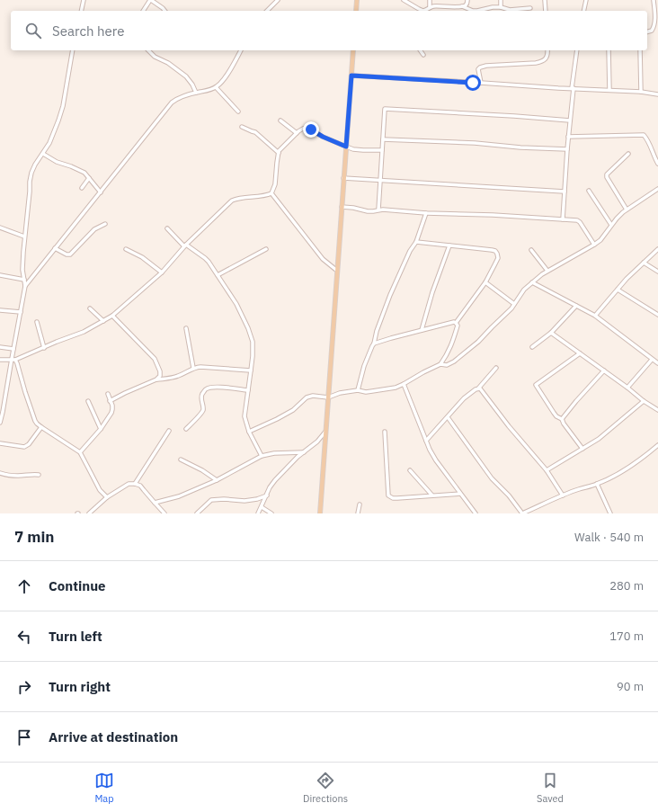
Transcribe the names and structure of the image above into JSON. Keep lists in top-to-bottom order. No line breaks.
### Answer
{"page":{"search":"Search here","heading":["7 min","Walk · 540 m"],"list":[["Continue","280 m"],["Turn left","170 m"],["Turn right","90 m"],"Arrive at destination"],"nav":["Map","Directions","Saved"]}}
